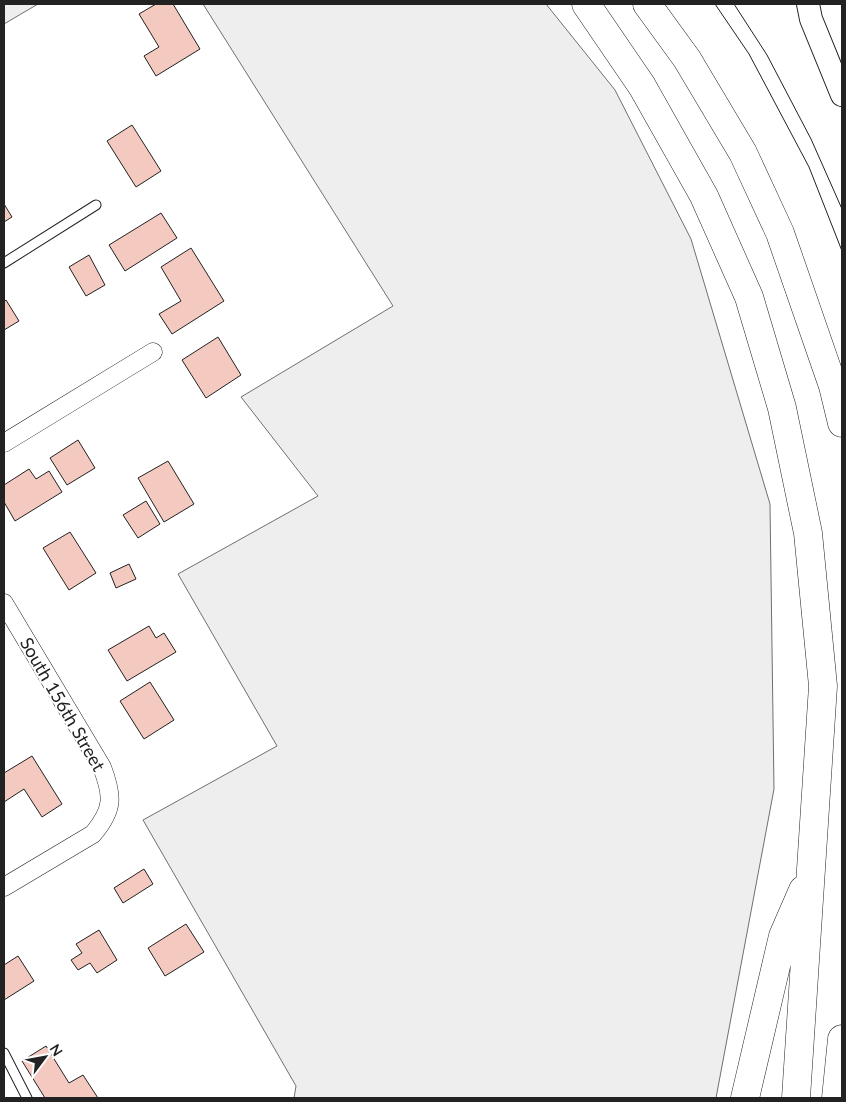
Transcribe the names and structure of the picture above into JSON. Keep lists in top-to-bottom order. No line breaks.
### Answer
{"streets":{"street":["South 156th Street"]},"north":"top right"}
